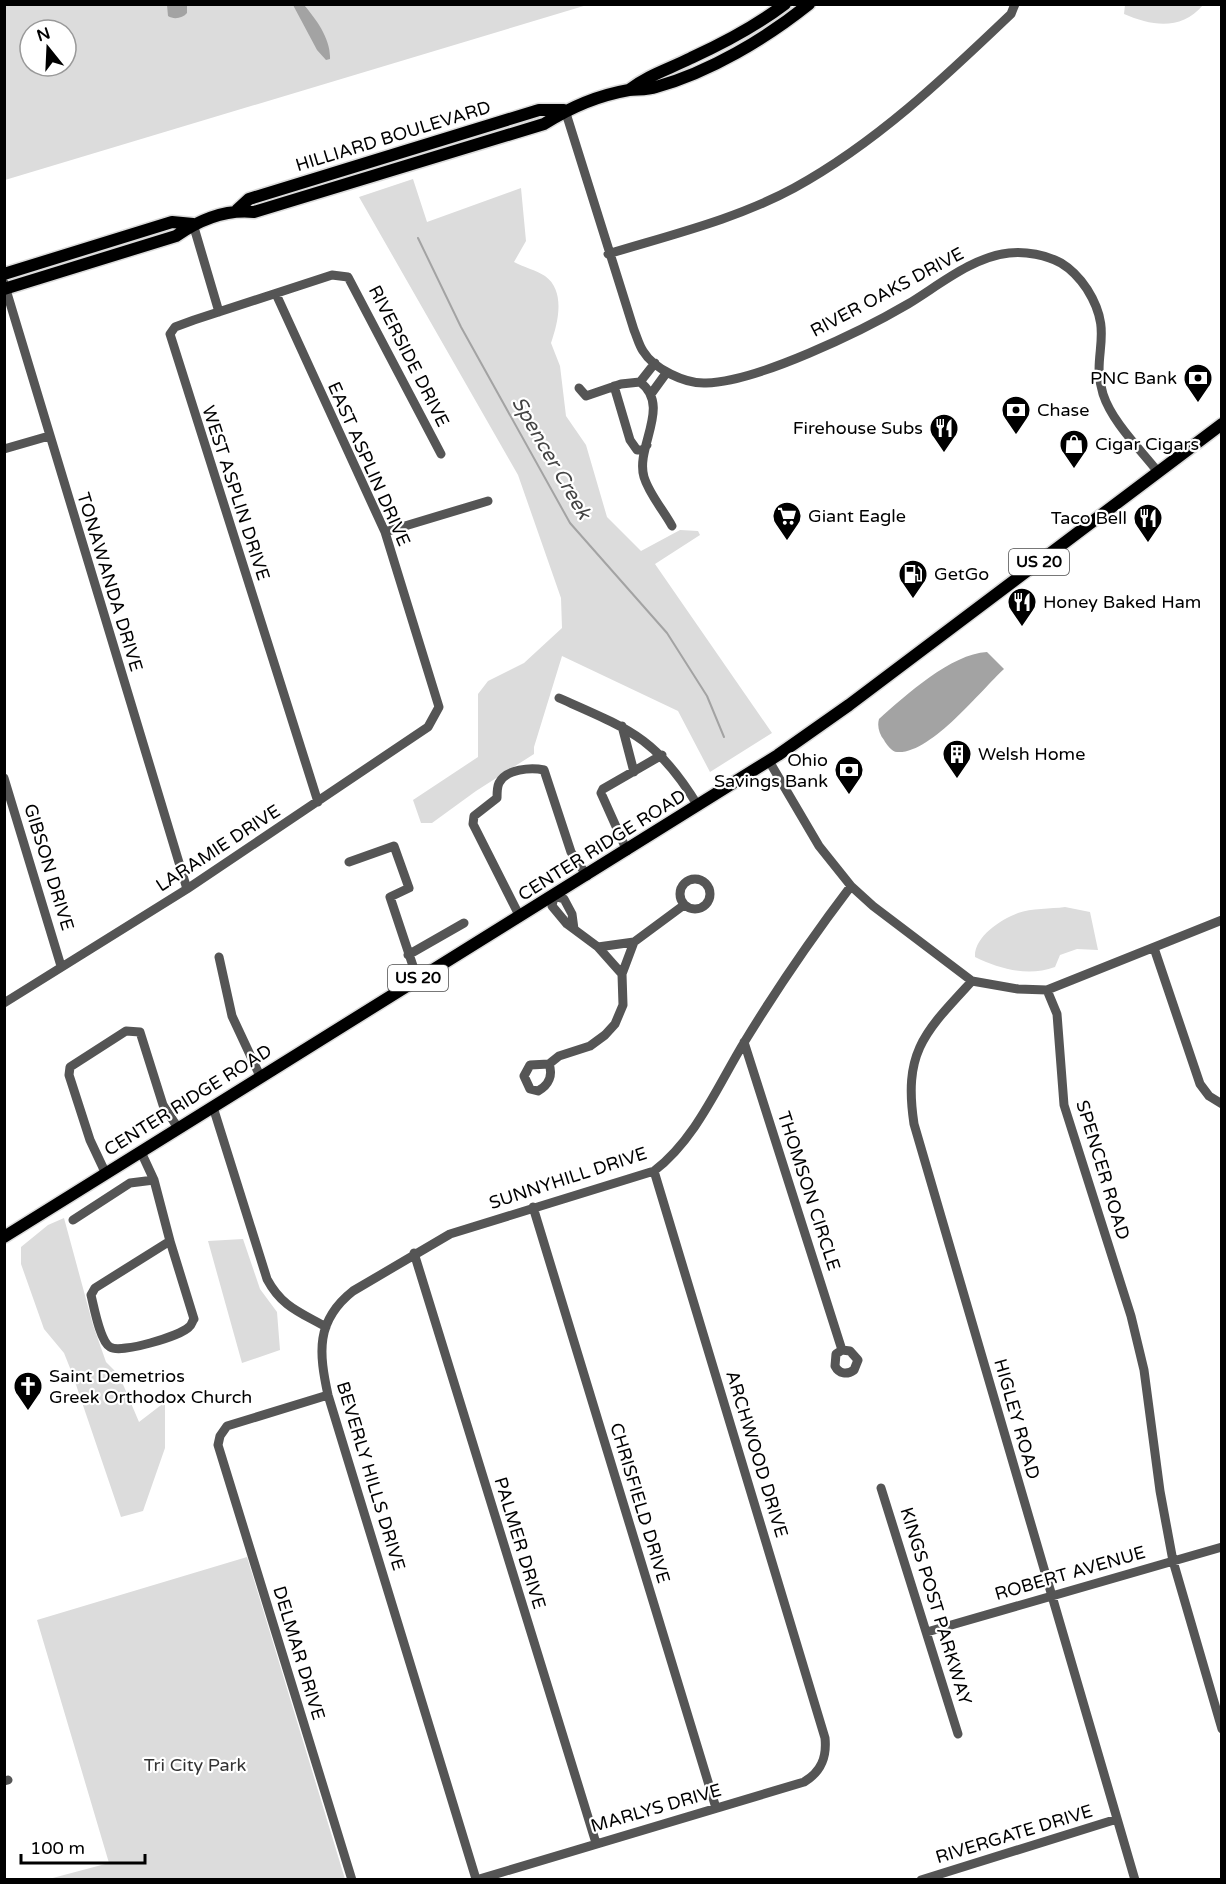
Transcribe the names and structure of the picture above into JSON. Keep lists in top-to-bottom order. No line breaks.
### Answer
{"streets":{"main road":["HILLIARD BOULEVARD","US 20","CENTER RIDGE ROAD"],"street":["RIVER OAKS DRIVE","RIVERSIDE DRIVE","EAST ASPLIN DRIVE","WEST ASPLIN DRIVE","TONAWANDA DRIVE","LARAMIE DRIVE","GIBSON DRIVE","SPENCER ROAD","SUNNYHILL DRIVE","THOMSON CIRCLE","HIGLEY ROAD","ARCHWOOD DRIVE","BEVERLY HILLS DRIVE","CHRISFIELD DRIVE","PALMER DRIVE","ROBERT AVENUE","KINGS POST PARKWAY","DELMAR DRIVE","MARLYS DRIVE","RIVERGATE DRIVE"]},"crossings":[["HILLIARD BOULEVARD","RIVER OAKS DRIVE"],["HILLIARD BOULEVARD","TONAWANDA DRIVE"],["RIVER OAKS DRIVE","CENTER RIDGE ROAD"],["RIVERSIDE DRIVE","EAST ASPLIN DRIVE"],["EAST ASPLIN DRIVE","LARAMIE DRIVE"],["WEST ASPLIN DRIVE","LARAMIE DRIVE"],["TONAWANDA DRIVE","LARAMIE DRIVE"],["LARAMIE DRIVE","GIBSON DRIVE"],["SPENCER ROAD","ROBERT AVENUE"],["SUNNYHILL DRIVE","THOMSON CIRCLE"],["SUNNYHILL DRIVE","ARCHWOOD DRIVE"],["SUNNYHILL DRIVE","BEVERLY HILLS DRIVE"],["SUNNYHILL DRIVE","CHRISFIELD DRIVE"],["SUNNYHILL DRIVE","PALMER DRIVE"],["HIGLEY ROAD","ROBERT AVENUE"],["HIGLEY ROAD","RIVERGATE DRIVE"],["ARCHWOOD DRIVE","MARLYS DRIVE"],["BEVERLY HILLS DRIVE","DELMAR DRIVE"],["BEVERLY HILLS DRIVE","MARLYS DRIVE"],["CHRISFIELD DRIVE","MARLYS DRIVE"],["PALMER DRIVE","MARLYS DRIVE"],["ROBERT AVENUE","KINGS POST PARKWAY"]],"water":["Spencer Creek"],"parks":["Tri City Park"],"places":{"bank":["PNC Bank","Chase","Ohio Savings Bank"],"restaurant":["Firehouse Subs","Taco Bell","Honey Baked Ham"],"shop":["Cigar Cigars"],"supermarket":["Giant Eagle"],"fuel station":["GetGo"],"building":["Welsh Home"],"church":["Saint Demetrios Greek Orthodox Church"]},"scale_bar":"100 m","north":"top"}
